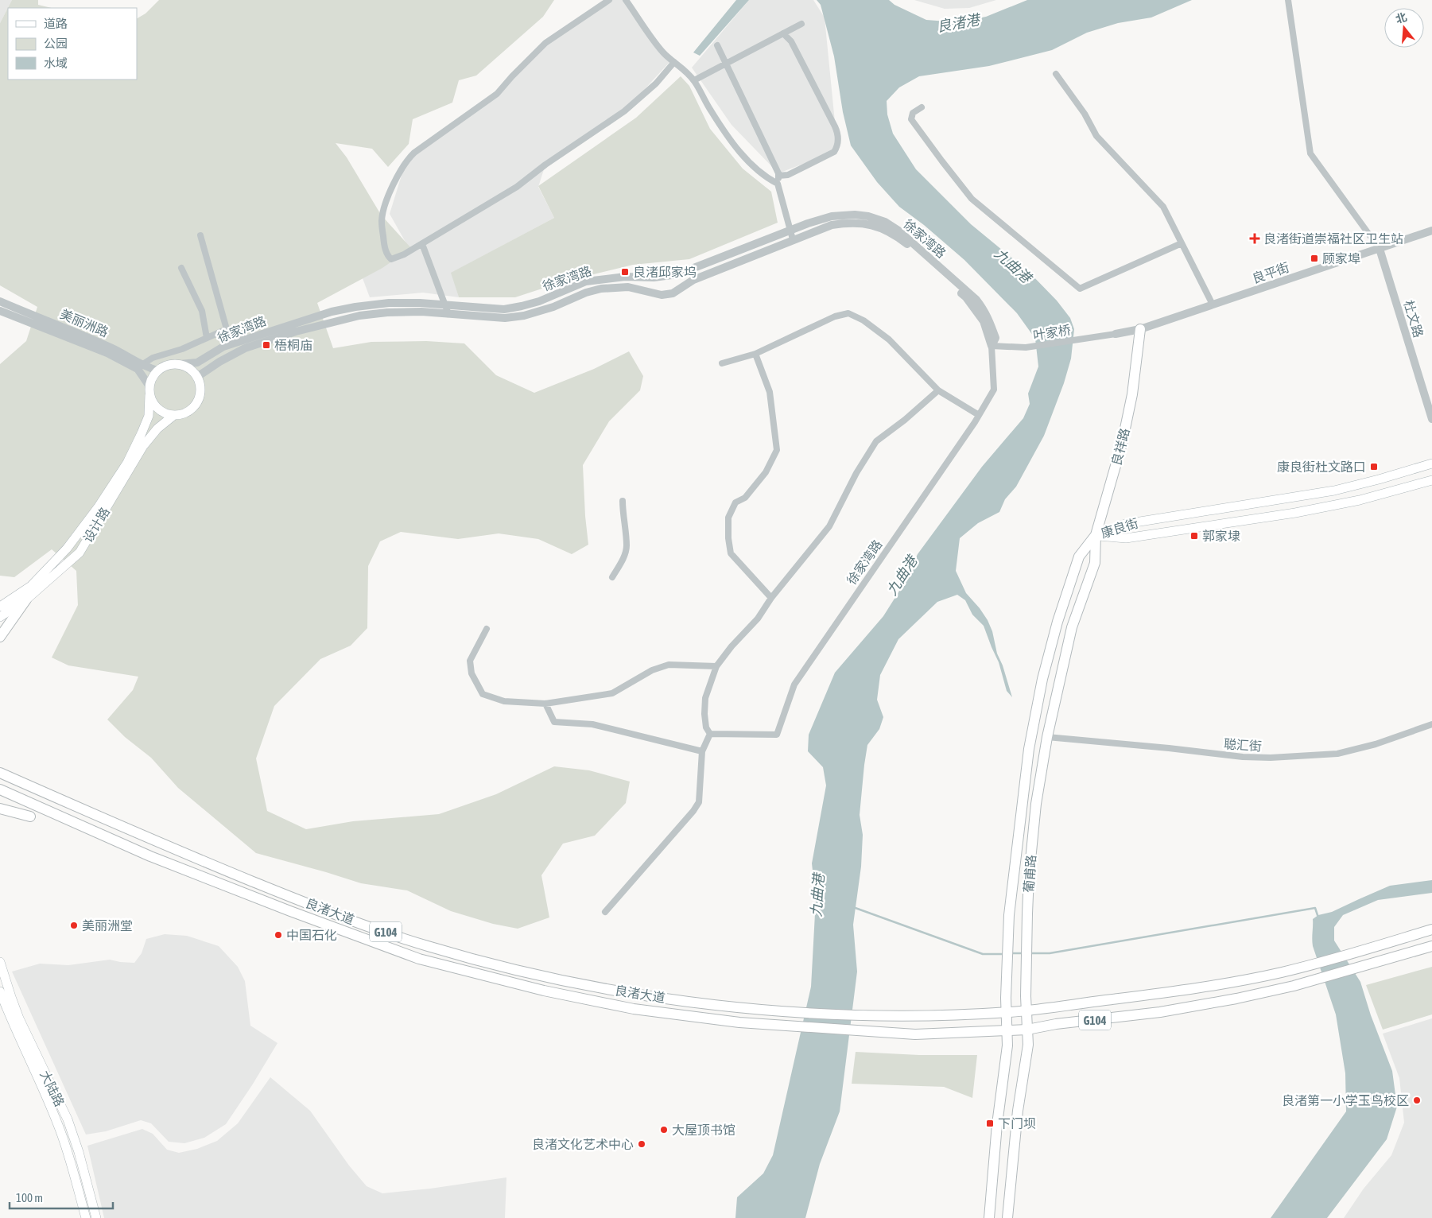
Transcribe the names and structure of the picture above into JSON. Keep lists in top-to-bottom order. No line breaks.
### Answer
{"streets":{"main road":["良祥路","设计路","康良街","葡甫路","良渚大道","G104","大陆路"],"street":["徐家湾路","良平街","杜文路","美丽洲路","叶家桥","聪汇街"]},"crossings":[["徐家湾路","美丽洲路"],["徐家湾路","叶家桥"],["徐家湾路","设计路"],["良平街","杜文路"],["良平街","叶家桥"],["良平街","良祥路"],["美丽洲路","设计路"],["良祥路","康良街"],["良祥路","葡甫路"],["康良街","葡甫路"],["聪汇街","葡甫路"],["葡甫路","良渚大道"],["葡甫路","G104"],["良渚大道","G104"]],"water":["良渚港","九曲港"],"places":{"health":["良渚街道崇福社区卫生站"],"transit":["顾家埠","良渚邱家坞","梧桐庙","康良街杜文路口","郭家埭","下门坝"],"other":["美丽洲堂","中国石化","良渚第一小学玉鸟校区","大屋顶书馆","良渚文化艺术中心"]},"legend":["道路","公园","水域"],"scale_bar":"100 m","north":"top"}
